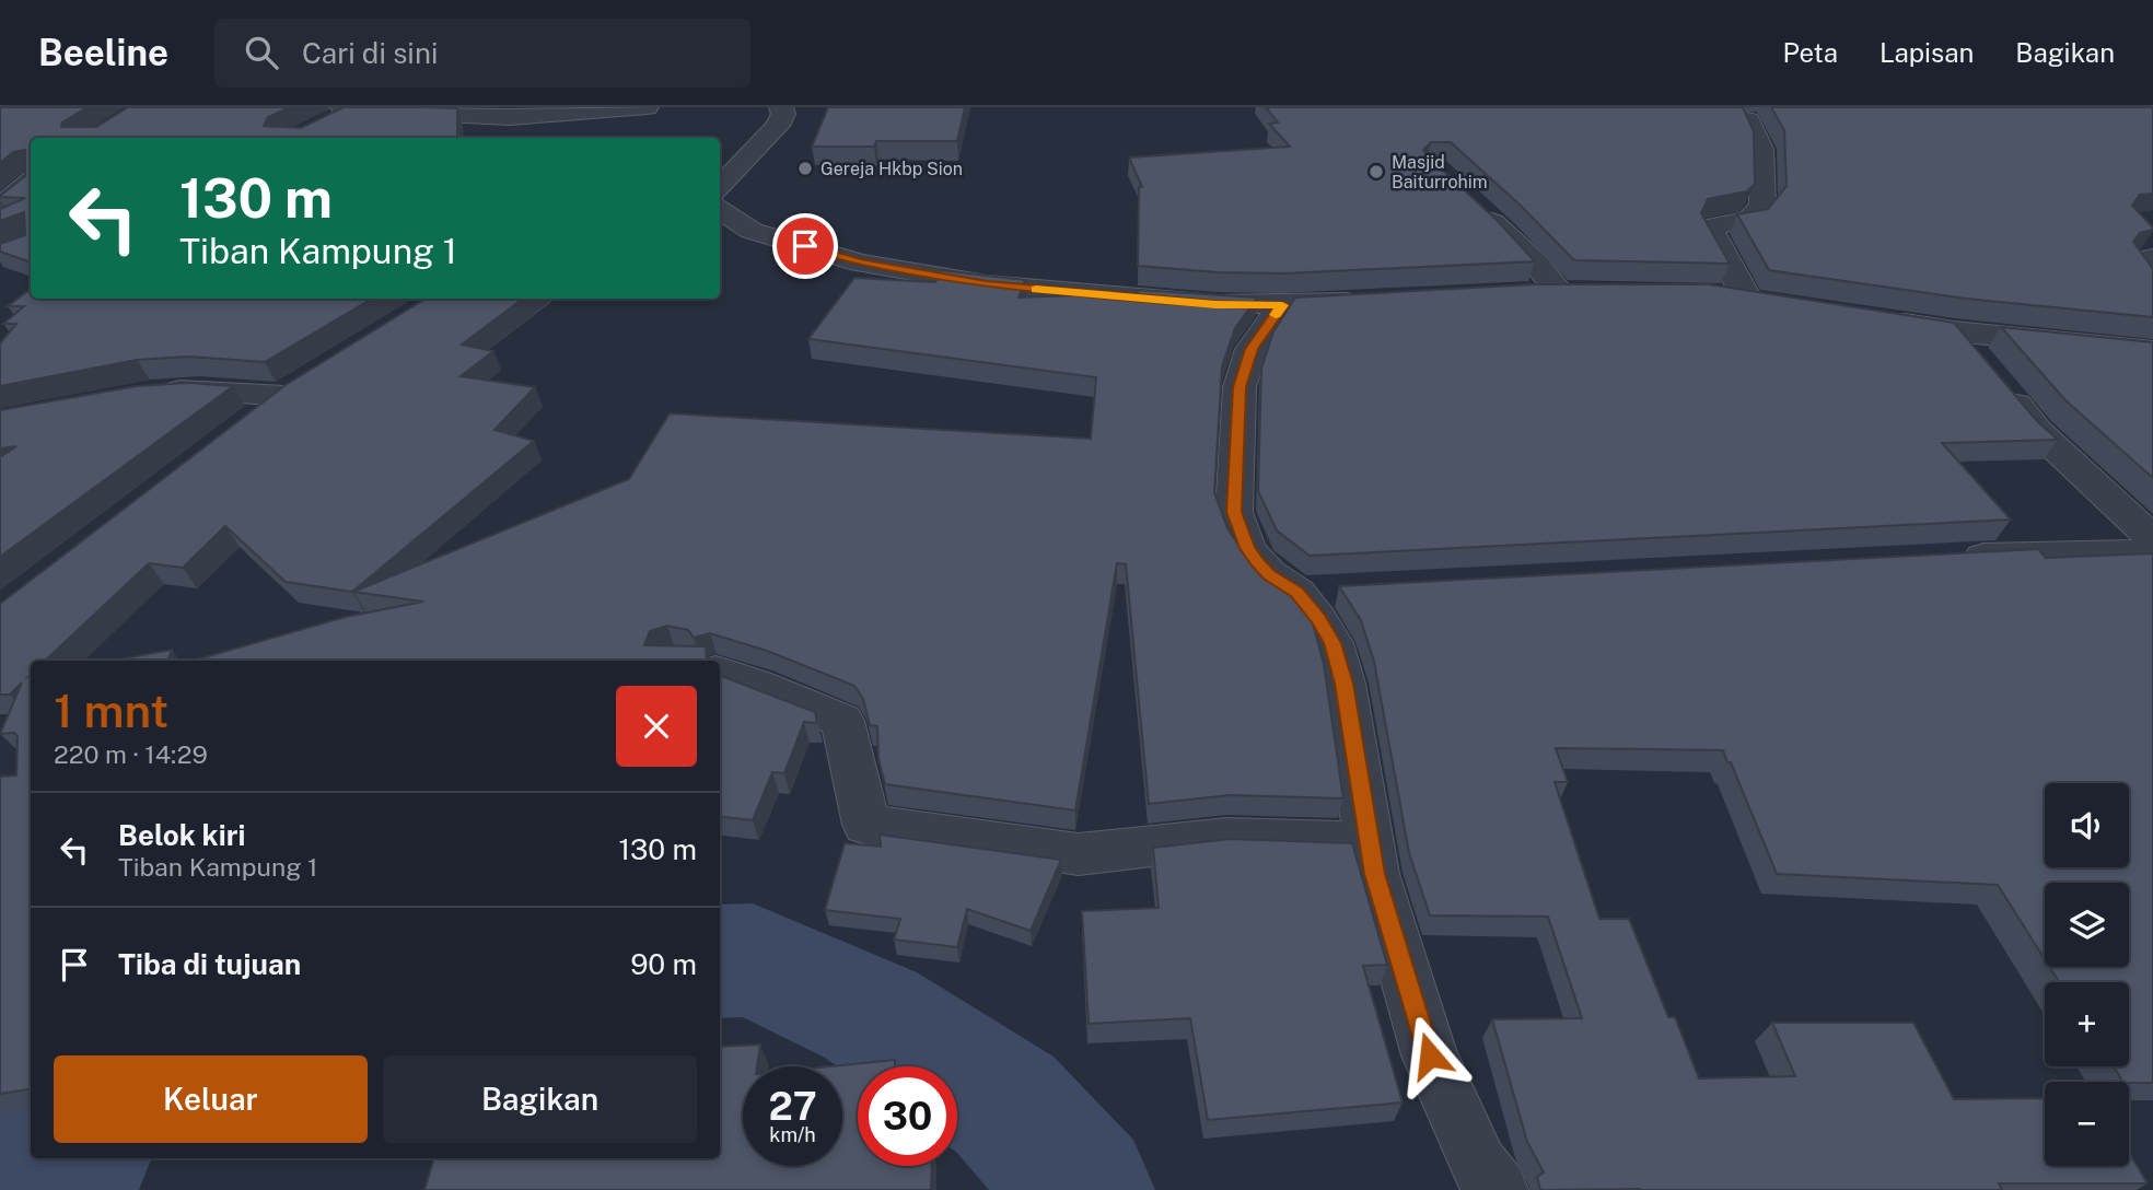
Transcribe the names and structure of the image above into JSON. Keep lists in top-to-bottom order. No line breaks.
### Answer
{"places":["Gereja Hkbp Sion","Masjid Baiturrohim"],"page":{"header":"Beeline","search":"Cari di sini","nav":["Peta","Lapisan","Bagikan"],"turn":["130 m","Tiban Kampung 1"],"heading":["1 mnt","220 m · 14:29"],"map_buttons":["+","−"],"list":[{"name":"Belok kiri","note":"Tiban Kampung 1","value":"130 m"},{"name":"Tiba di tujuan","value":"90 m"}],"buttons":["Keluar","Bagikan"],"speed":"27 km/h","limit":"30"}}
